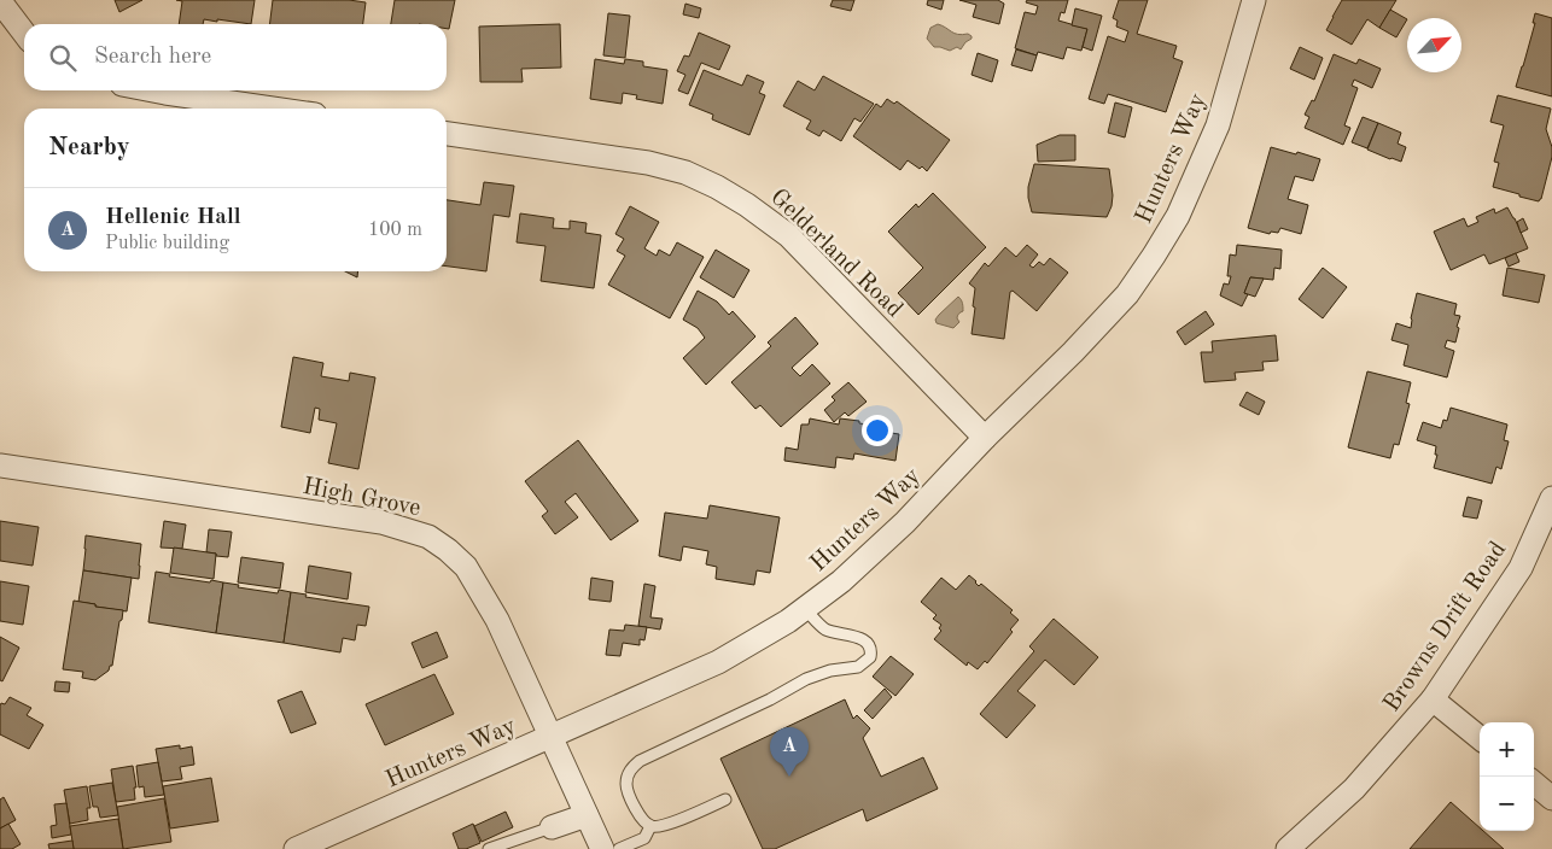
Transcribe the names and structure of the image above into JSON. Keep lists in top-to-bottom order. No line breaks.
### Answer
{"streets":{"street":["Hunters Way","Gelderland Road","High Grove","Browns Drift Road"]},"crossings":[["Hunters Way","Gelderland Road"],["Hunters Way","High Grove"]],"north":"top right","page":{"search":"Search here","heading":"Nearby","list":[{"mark":"A","name":"Hellenic Hall","note":"Public building","value":"100 m"}],"map_buttons":["+","−"],"pins":"A"}}
